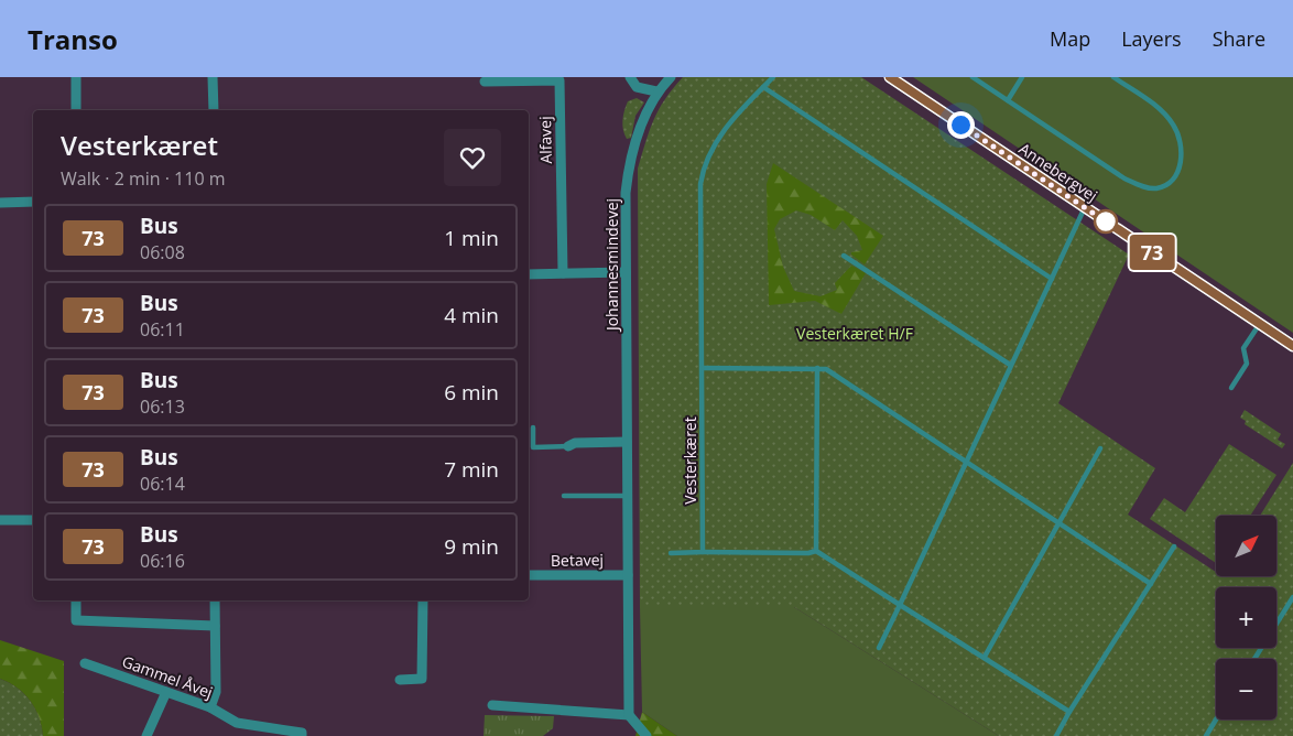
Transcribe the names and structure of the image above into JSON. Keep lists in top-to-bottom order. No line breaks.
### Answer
{"streets":{"street":["Alfavej","Annebergvej","Johannesmindevej","Betavej","Gammel Åvej"],"lane":["Vesterkæret"]},"crossings":[["Johannesmindevej","Betavej"]],"parks":["Vesterkæret H/F"],"lines":["bus line 73"],"north":"top right","page":{"header":"Transo","nav":["Map","Layers","Share"],"on_map":"73","heading":["Vesterkæret","Walk · 2 min · 110 m"],"list":[{"mark":"73","name":"Bus","note":"06:08","value":"1 min"},{"mark":"73","name":"Bus","note":"06:11","value":"4 min"},{"mark":"73","name":"Bus","note":"06:13","value":"6 min"},{"mark":"73","name":"Bus","note":"06:14","value":"7 min"},{"mark":"73","name":"Bus","note":"06:16","value":"9 min"}],"map_buttons":["+","−"]}}
